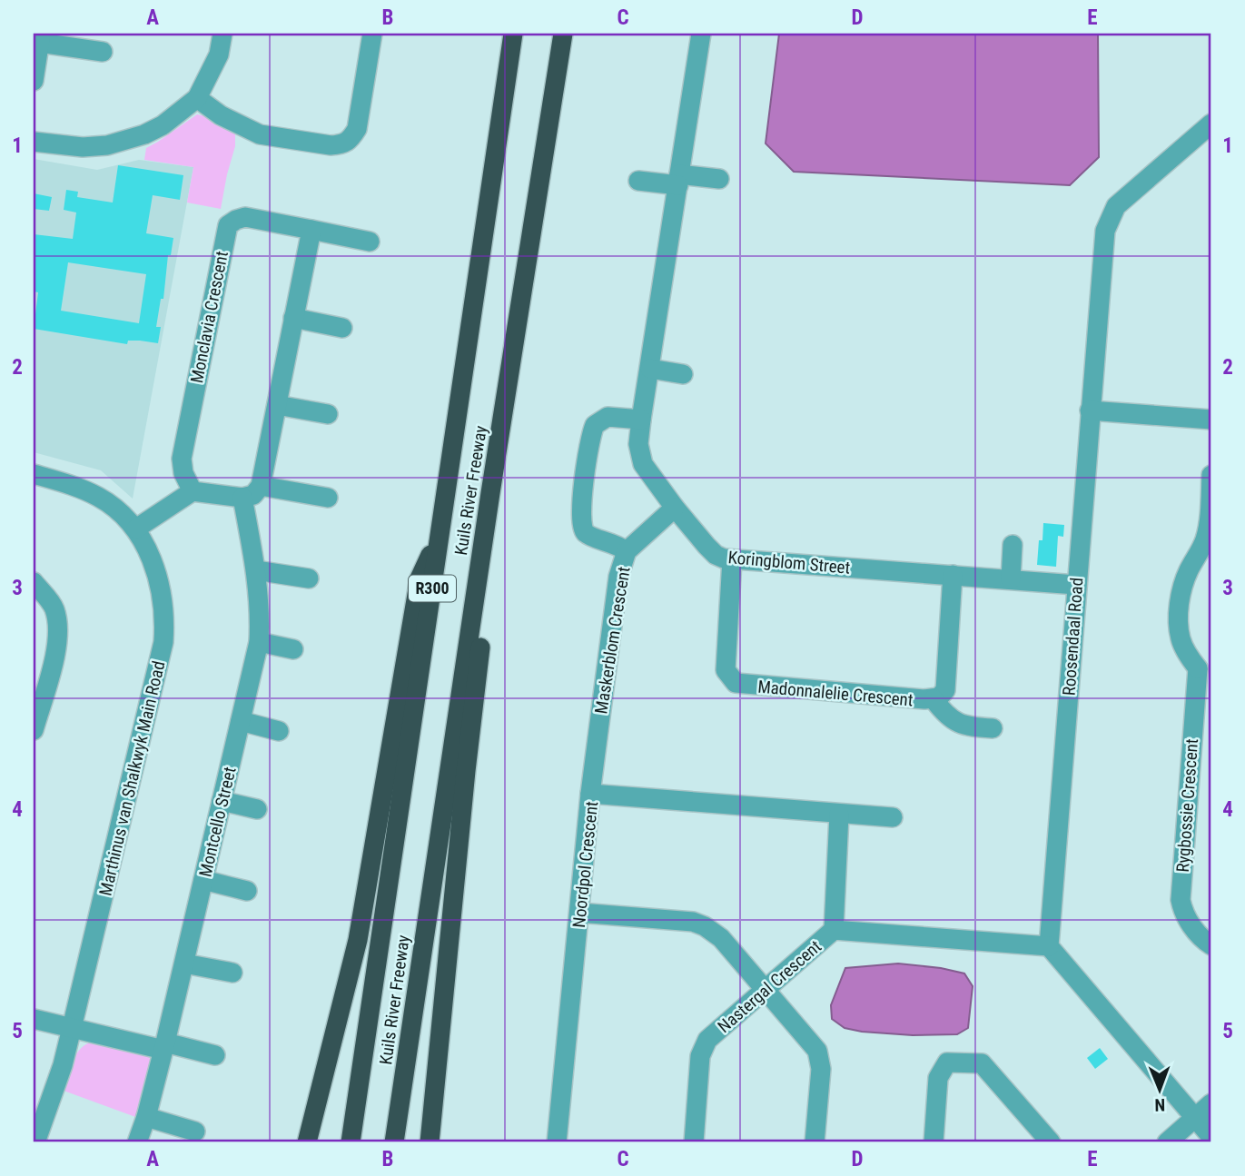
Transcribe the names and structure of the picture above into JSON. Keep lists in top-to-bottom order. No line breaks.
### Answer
{"streets":{"highway":["Kuils River Freeway","R300"],"street":["Monclavia Crescent","Koringblom Street","Roosendaal Road","Maskerblom Crescent","Madonnalelie Crescent","Marthinus van Shalkwyk Main Road","Rygbossie Crescent","Montcello Street","Noordpol Crescent","Nastergal Crescent"]},"crossings":[["Koringblom Street","Roosendaal Road"],["Koringblom Street","Maskerblom Crescent"],["Koringblom Street","Madonnalelie Crescent"],["Roosendaal Road","Nastergal Crescent"],["Maskerblom Crescent","Noordpol Crescent"]],"north":"bottom","grid":{"columns":["A","B","C","D","E"],"rows":["1","2","3","4","5"]}}
